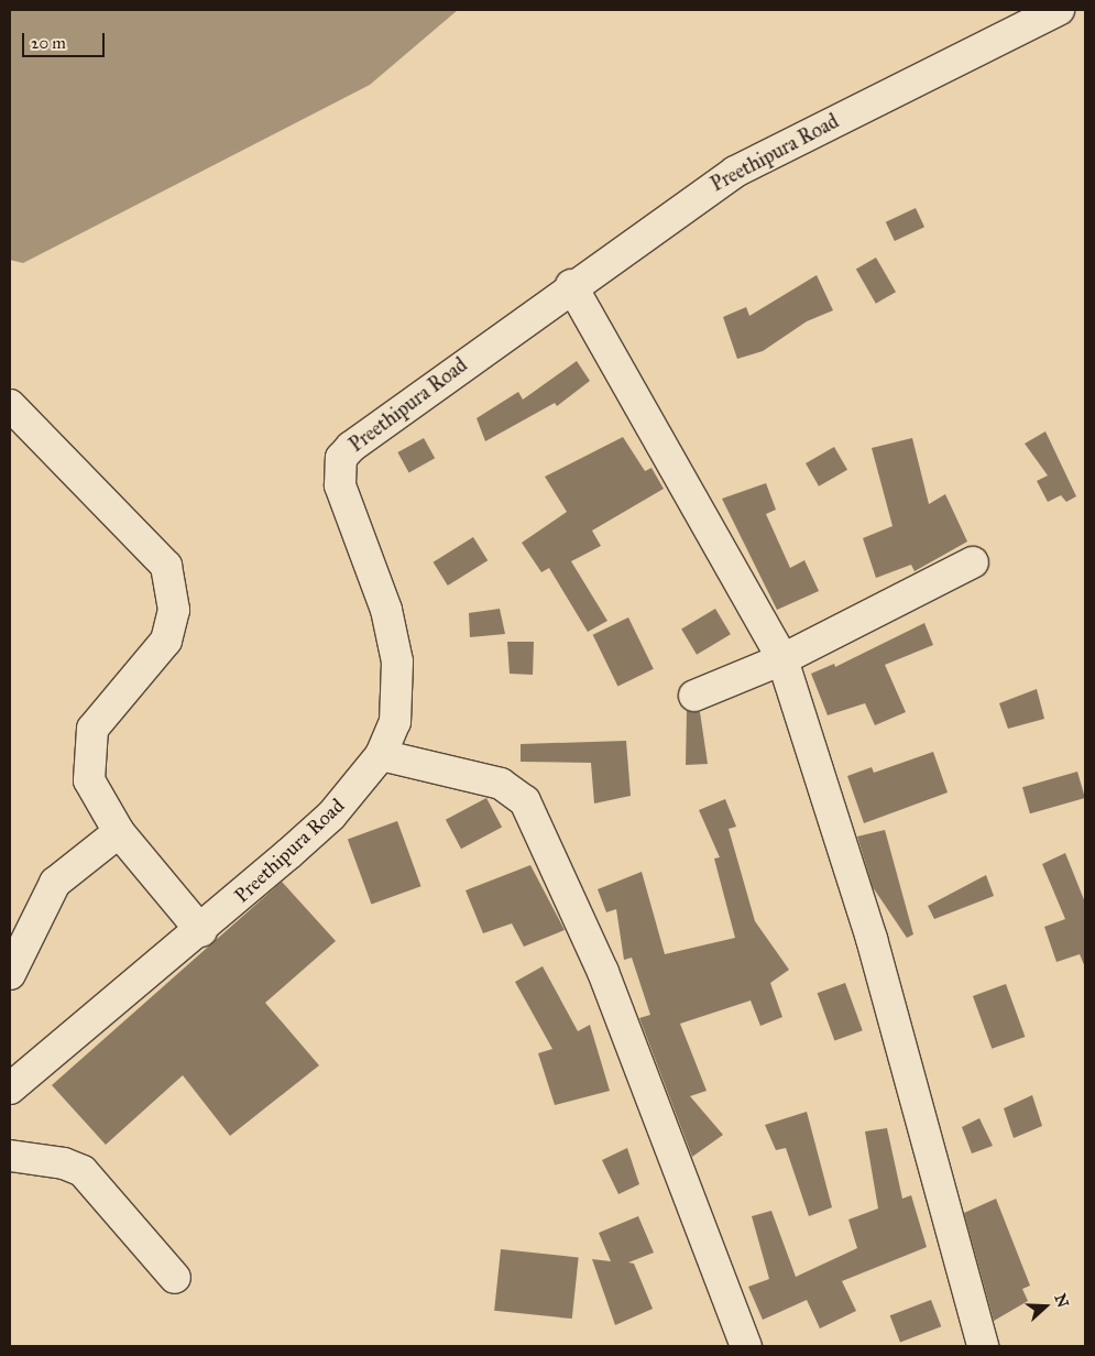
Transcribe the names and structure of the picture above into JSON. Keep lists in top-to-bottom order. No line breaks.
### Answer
{"streets":{"street":["Preethipura Road"]},"scale_bar":"20 m","north":"right"}
